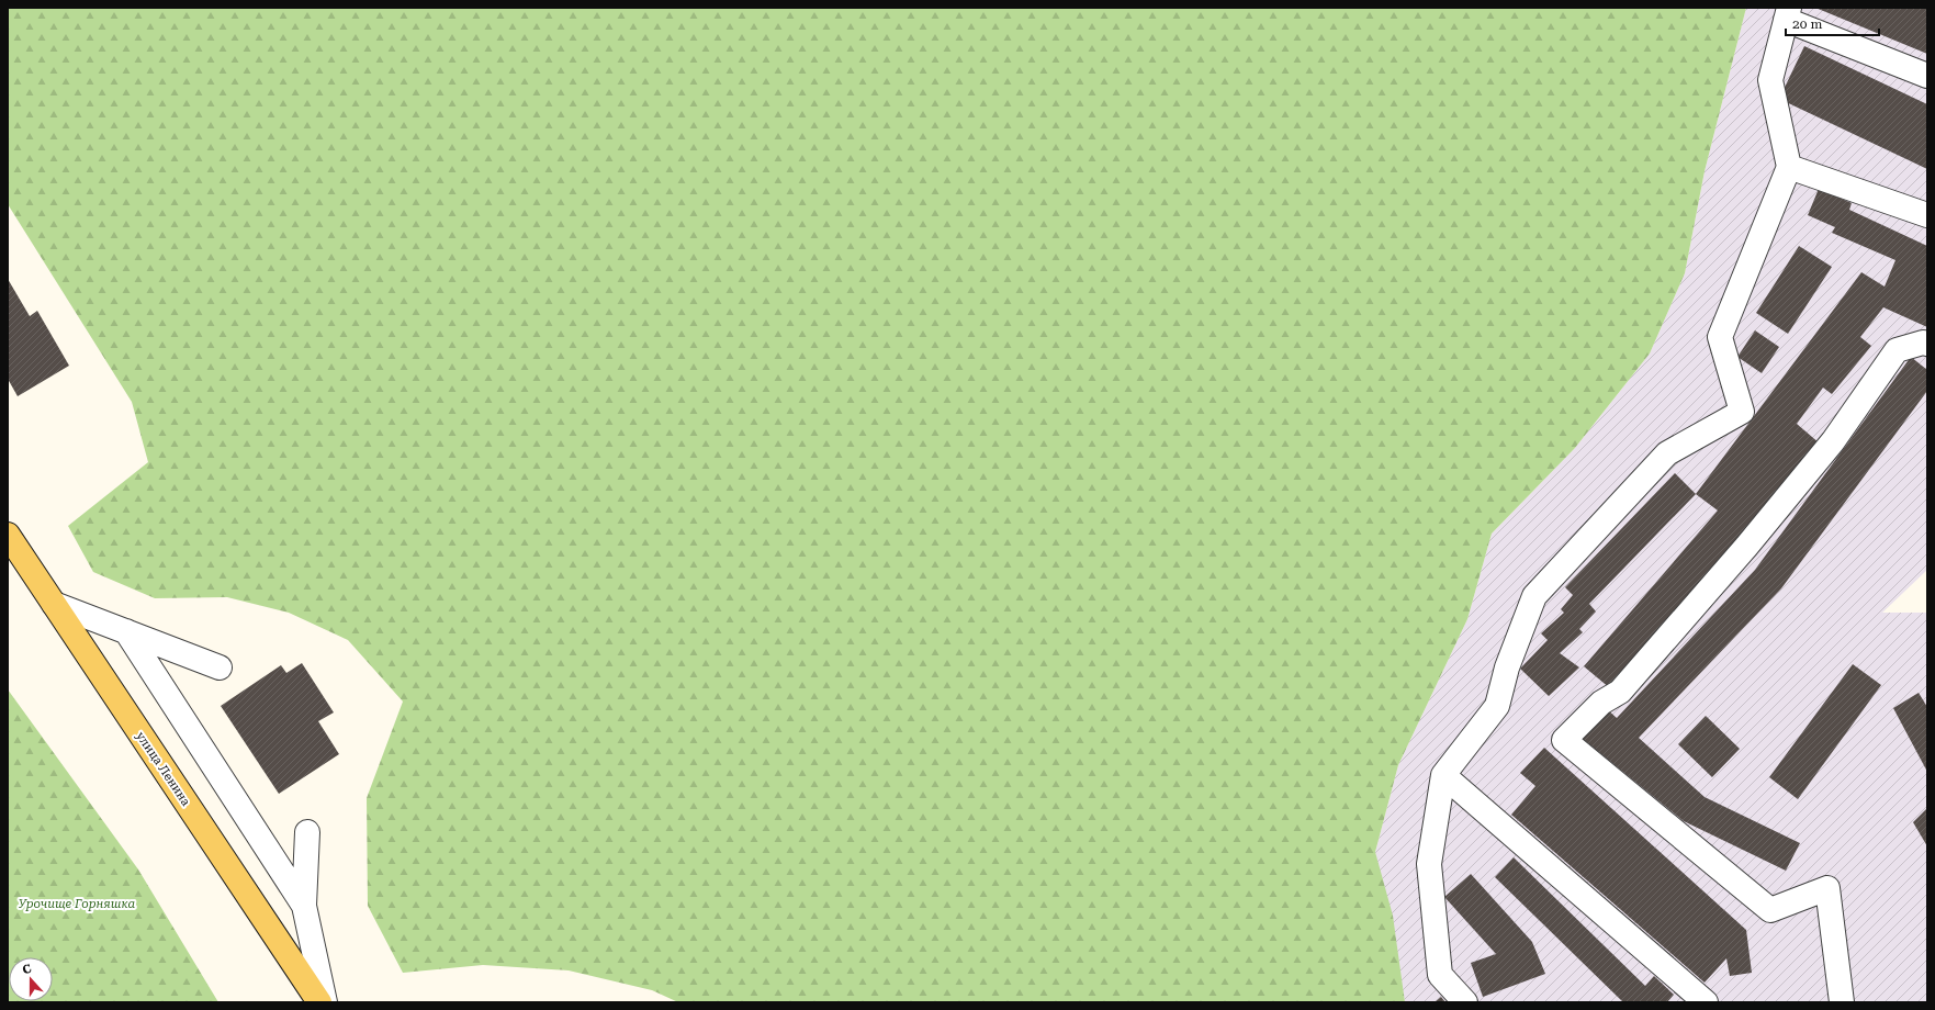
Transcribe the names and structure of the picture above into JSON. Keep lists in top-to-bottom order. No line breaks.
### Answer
{"streets":{"main road":["улица Ленина"]},"parks":["Урочище Горняшка"],"scale_bar":"20 m","north":"top"}
